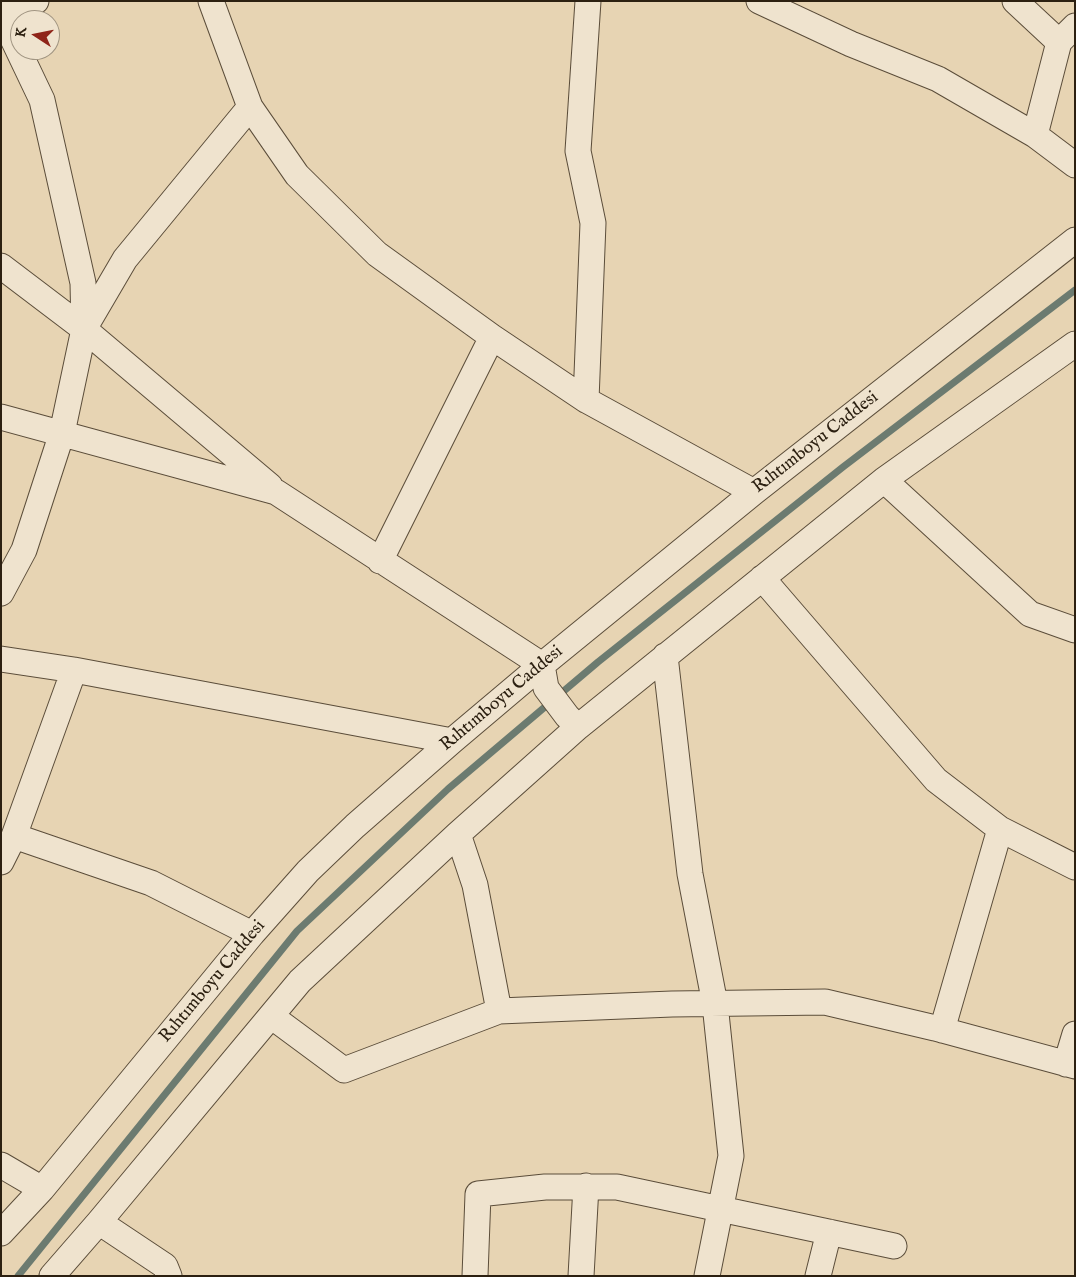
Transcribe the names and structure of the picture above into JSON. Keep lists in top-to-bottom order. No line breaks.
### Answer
{"streets":{"street":["Rıhtımboyu Caddesi"]},"north":"left"}
